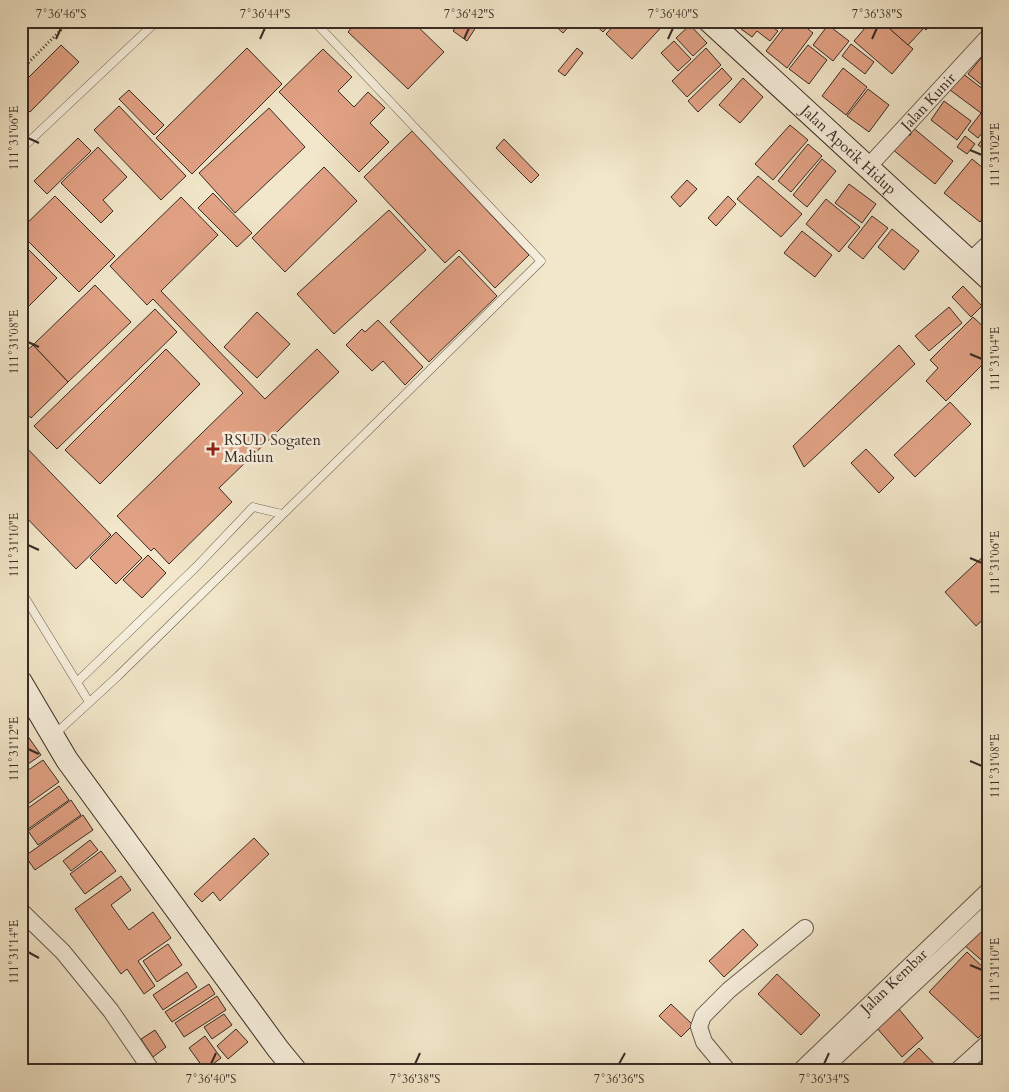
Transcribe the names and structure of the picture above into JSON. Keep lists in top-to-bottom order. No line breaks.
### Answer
{"streets":{"street":["Jalan Kunir","Jalan Apotik Hidup","Jalan Kembar"]},"crossings":[["Jalan Kunir","Jalan Apotik Hidup"]],"places":{"health":["RSUD Sogaten Madiun"]},"coordinates":["7°36'46\"S","7°36'44\"S","7°36'42\"S","7°36'40\"S","7°36'38\"S","111°31'06\"E","111°31'02\"E","111°31'08\"E","111°31'04\"E","111°31'10\"E","111°31'12\"E","111°31'14\"E","7°36'36\"S","7°36'34\"S"]}
